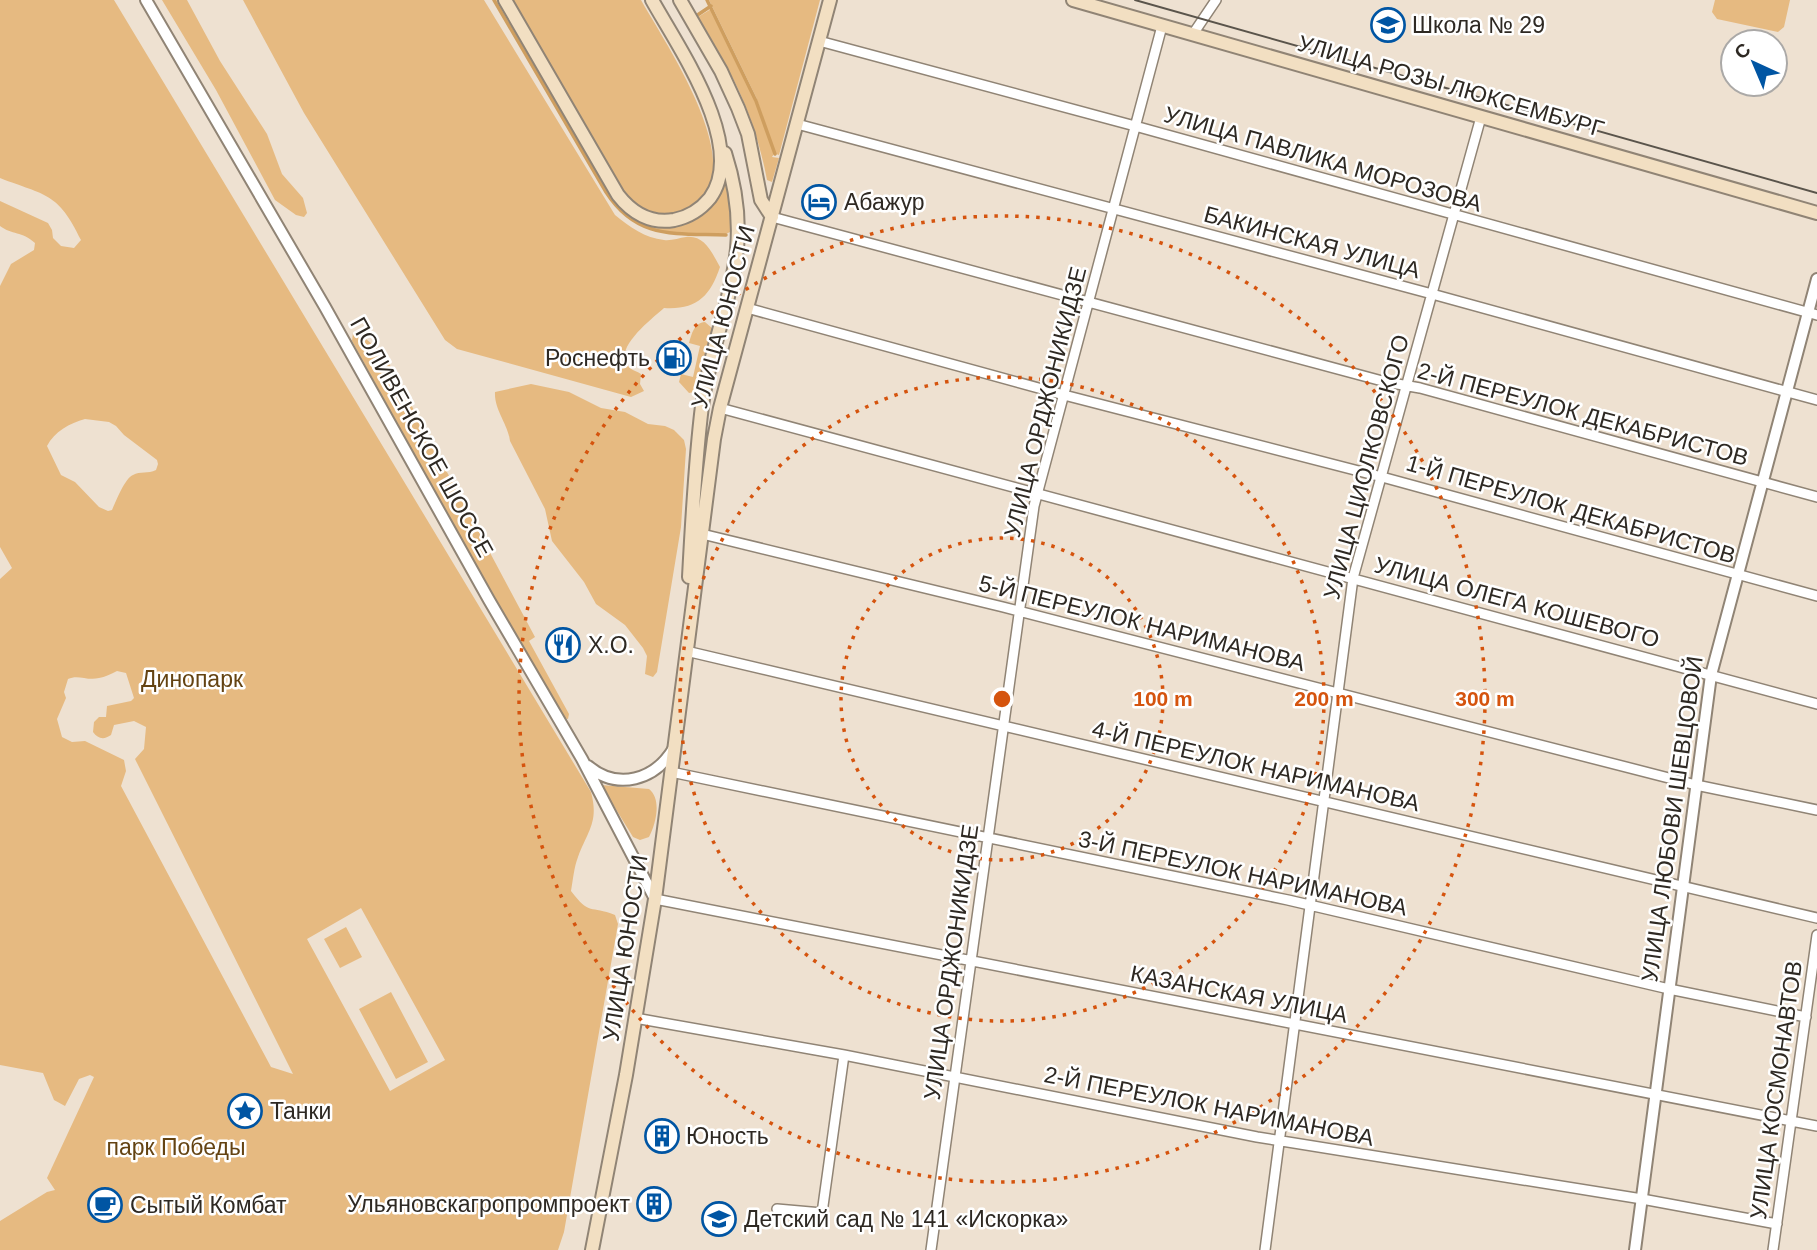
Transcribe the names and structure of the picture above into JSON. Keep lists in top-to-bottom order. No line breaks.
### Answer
{"streets":{"main road":["УЛИЦА РОЗЫ ЛЮКСЕМБУРГ","УЛИЦА ЮНОСТИ"],"street":["УЛИЦА ПАВЛИКА МОРОЗОВА","БАКИНСКАЯ УЛИЦА","УЛИЦА ОРДЖОНИКИДЗЕ","2-Й ПЕРЕУЛОК ДЕКАБРИСТОВ","ПОЛИВЕНСКОЕ ШОССЕ","УЛИЦА ЦИОЛКОВСКОГО","1-Й ПЕРЕУЛОК ДЕКАБРИСТОВ","УЛИЦА ОЛЕГА КОШЕВОГО","5-Й ПЕРЕУЛОК НАРИМАНОВА","4-Й ПЕРЕУЛОК НАРИМАНОВА","УЛИЦА ЛЮБОВИ ШЕВЦОВОЙ","3-Й ПЕРЕУЛОК НАРИМАНОВА","КАЗАНСКАЯ УЛИЦА","УЛИЦА КОСМОНАВТОВ","2-Й ПЕРЕУЛОК НАРИМАНОВА"]},"crossings":[["УЛИЦА РОЗЫ ЛЮКСЕМБУРГ","УЛИЦА ОРДЖОНИКИДЗЕ"],["УЛИЦА РОЗЫ ЛЮКСЕМБУРГ","УЛИЦА ЦИОЛКОВСКОГО"],["УЛИЦА ПАВЛИКА МОРОЗОВА","УЛИЦА ЮНОСТИ"],["УЛИЦА ПАВЛИКА МОРОЗОВА","УЛИЦА ОРДЖОНИКИДЗЕ"],["УЛИЦА ПАВЛИКА МОРОЗОВА","УЛИЦА ЦИОЛКОВСКОГО"],["УЛИЦА ПАВЛИКА МОРОЗОВА","УЛИЦА ЛЮБОВИ ШЕВЦОВОЙ"],["БАКИНСКАЯ УЛИЦА","УЛИЦА ЮНОСТИ"],["БАКИНСКАЯ УЛИЦА","УЛИЦА ОРДЖОНИКИДЗЕ"],["БАКИНСКАЯ УЛИЦА","УЛИЦА ЦИОЛКОВСКОГО"],["БАКИНСКАЯ УЛИЦА","УЛИЦА ЛЮБОВИ ШЕВЦОВОЙ"],["УЛИЦА ЮНОСТИ","2-Й ПЕРЕУЛОК ДЕКАБРИСТОВ"],["УЛИЦА ЮНОСТИ","ПОЛИВЕНСКОЕ ШОССЕ"],["УЛИЦА ЮНОСТИ","1-Й ПЕРЕУЛОК ДЕКАБРИСТОВ"],["УЛИЦА ЮНОСТИ","УЛИЦА ОЛЕГА КОШЕВОГО"],["УЛИЦА ЮНОСТИ","5-Й ПЕРЕУЛОК НАРИМАНОВА"],["УЛИЦА ЮНОСТИ","4-Й ПЕРЕУЛОК НАРИМАНОВА"],["УЛИЦА ЮНОСТИ","3-Й ПЕРЕУЛОК НАРИМАНОВА"],["УЛИЦА ЮНОСТИ","КАЗАНСКАЯ УЛИЦА"],["УЛИЦА ЮНОСТИ","2-Й ПЕРЕУЛОК НАРИМАНОВА"],["УЛИЦА ОРДЖОНИКИДЗЕ","2-Й ПЕРЕУЛОК ДЕКАБРИСТОВ"],["УЛИЦА ОРДЖОНИКИДЗЕ","1-Й ПЕРЕУЛОК ДЕКАБРИСТОВ"],["УЛИЦА ОРДЖОНИКИДЗЕ","УЛИЦА ОЛЕГА КОШЕВОГО"],["УЛИЦА ОРДЖОНИКИДЗЕ","5-Й ПЕРЕУЛОК НАРИМАНОВА"],["УЛИЦА ОРДЖОНИКИДЗЕ","4-Й ПЕРЕУЛОК НАРИМАНОВА"],["УЛИЦА ОРДЖОНИКИДЗЕ","3-Й ПЕРЕУЛОК НАРИМАНОВА"],["УЛИЦА ОРДЖОНИКИДЗЕ","КАЗАНСКАЯ УЛИЦА"],["УЛИЦА ОРДЖОНИКИДЗЕ","2-Й ПЕРЕУЛОК НАРИМАНОВА"],["2-Й ПЕРЕУЛОК ДЕКАБРИСТОВ","УЛИЦА ЦИОЛКОВСКОГО"],["2-Й ПЕРЕУЛОК ДЕКАБРИСТОВ","УЛИЦА ЛЮБОВИ ШЕВЦОВОЙ"],["ПОЛИВЕНСКОЕ ШОССЕ","КАЗАНСКАЯ УЛИЦА"],["УЛИЦА ЦИОЛКОВСКОГО","1-Й ПЕРЕУЛОК ДЕКАБРИСТОВ"],["УЛИЦА ЦИОЛКОВСКОГО","УЛИЦА ОЛЕГА КОШЕВОГО"],["УЛИЦА ЦИОЛКОВСКОГО","5-Й ПЕРЕУЛОК НАРИМАНОВА"],["УЛИЦА ЦИОЛКОВСКОГО","4-Й ПЕРЕУЛОК НАРИМАНОВА"],["УЛИЦА ЦИОЛКОВСКОГО","3-Й ПЕРЕУЛОК НАРИМАНОВА"],["УЛИЦА ЦИОЛКОВСКОГО","КАЗАНСКАЯ УЛИЦА"],["УЛИЦА ЦИОЛКОВСКОГО","2-Й ПЕРЕУЛОК НАРИМАНОВА"],["1-Й ПЕРЕУЛОК ДЕКАБРИСТОВ","УЛИЦА ЛЮБОВИ ШЕВЦОВОЙ"],["УЛИЦА ОЛЕГА КОШЕВОГО","УЛИЦА ЛЮБОВИ ШЕВЦОВОЙ"],["5-Й ПЕРЕУЛОК НАРИМАНОВА","УЛИЦА ЛЮБОВИ ШЕВЦОВОЙ"],["4-Й ПЕРЕУЛОК НАРИМАНОВА","УЛИЦА ЛЮБОВИ ШЕВЦОВОЙ"],["УЛИЦА ЛЮБОВИ ШЕВЦОВОЙ","3-Й ПЕРЕУЛОК НАРИМАНОВА"],["УЛИЦА ЛЮБОВИ ШЕВЦОВОЙ","КАЗАНСКАЯ УЛИЦА"],["УЛИЦА ЛЮБОВИ ШЕВЦОВОЙ","2-Й ПЕРЕУЛОК НАРИМАНОВА"],["3-Й ПЕРЕУЛОК НАРИМАНОВА","УЛИЦА КОСМОНАВТОВ"],["КАЗАНСКАЯ УЛИЦА","УЛИЦА КОСМОНАВТОВ"],["УЛИЦА КОСМОНАВТОВ","2-Й ПЕРЕУЛОК НАРИМАНОВА"]],"parks":["Динопарк","парк Победы"],"places":{"school or university":["Школа № 29","Детский сад № 141 «Искорка»"],"hotel":["Абажур"],"fuel station":["Роснефть"],"restaurant":["Х.О."],"place":["Танки"],"building":["Юность","Ульяновскагропромпроект"],"cafe":["Сытый Комбат"]},"north":"top left","rings":["100 m","200 m","300 m"]}
